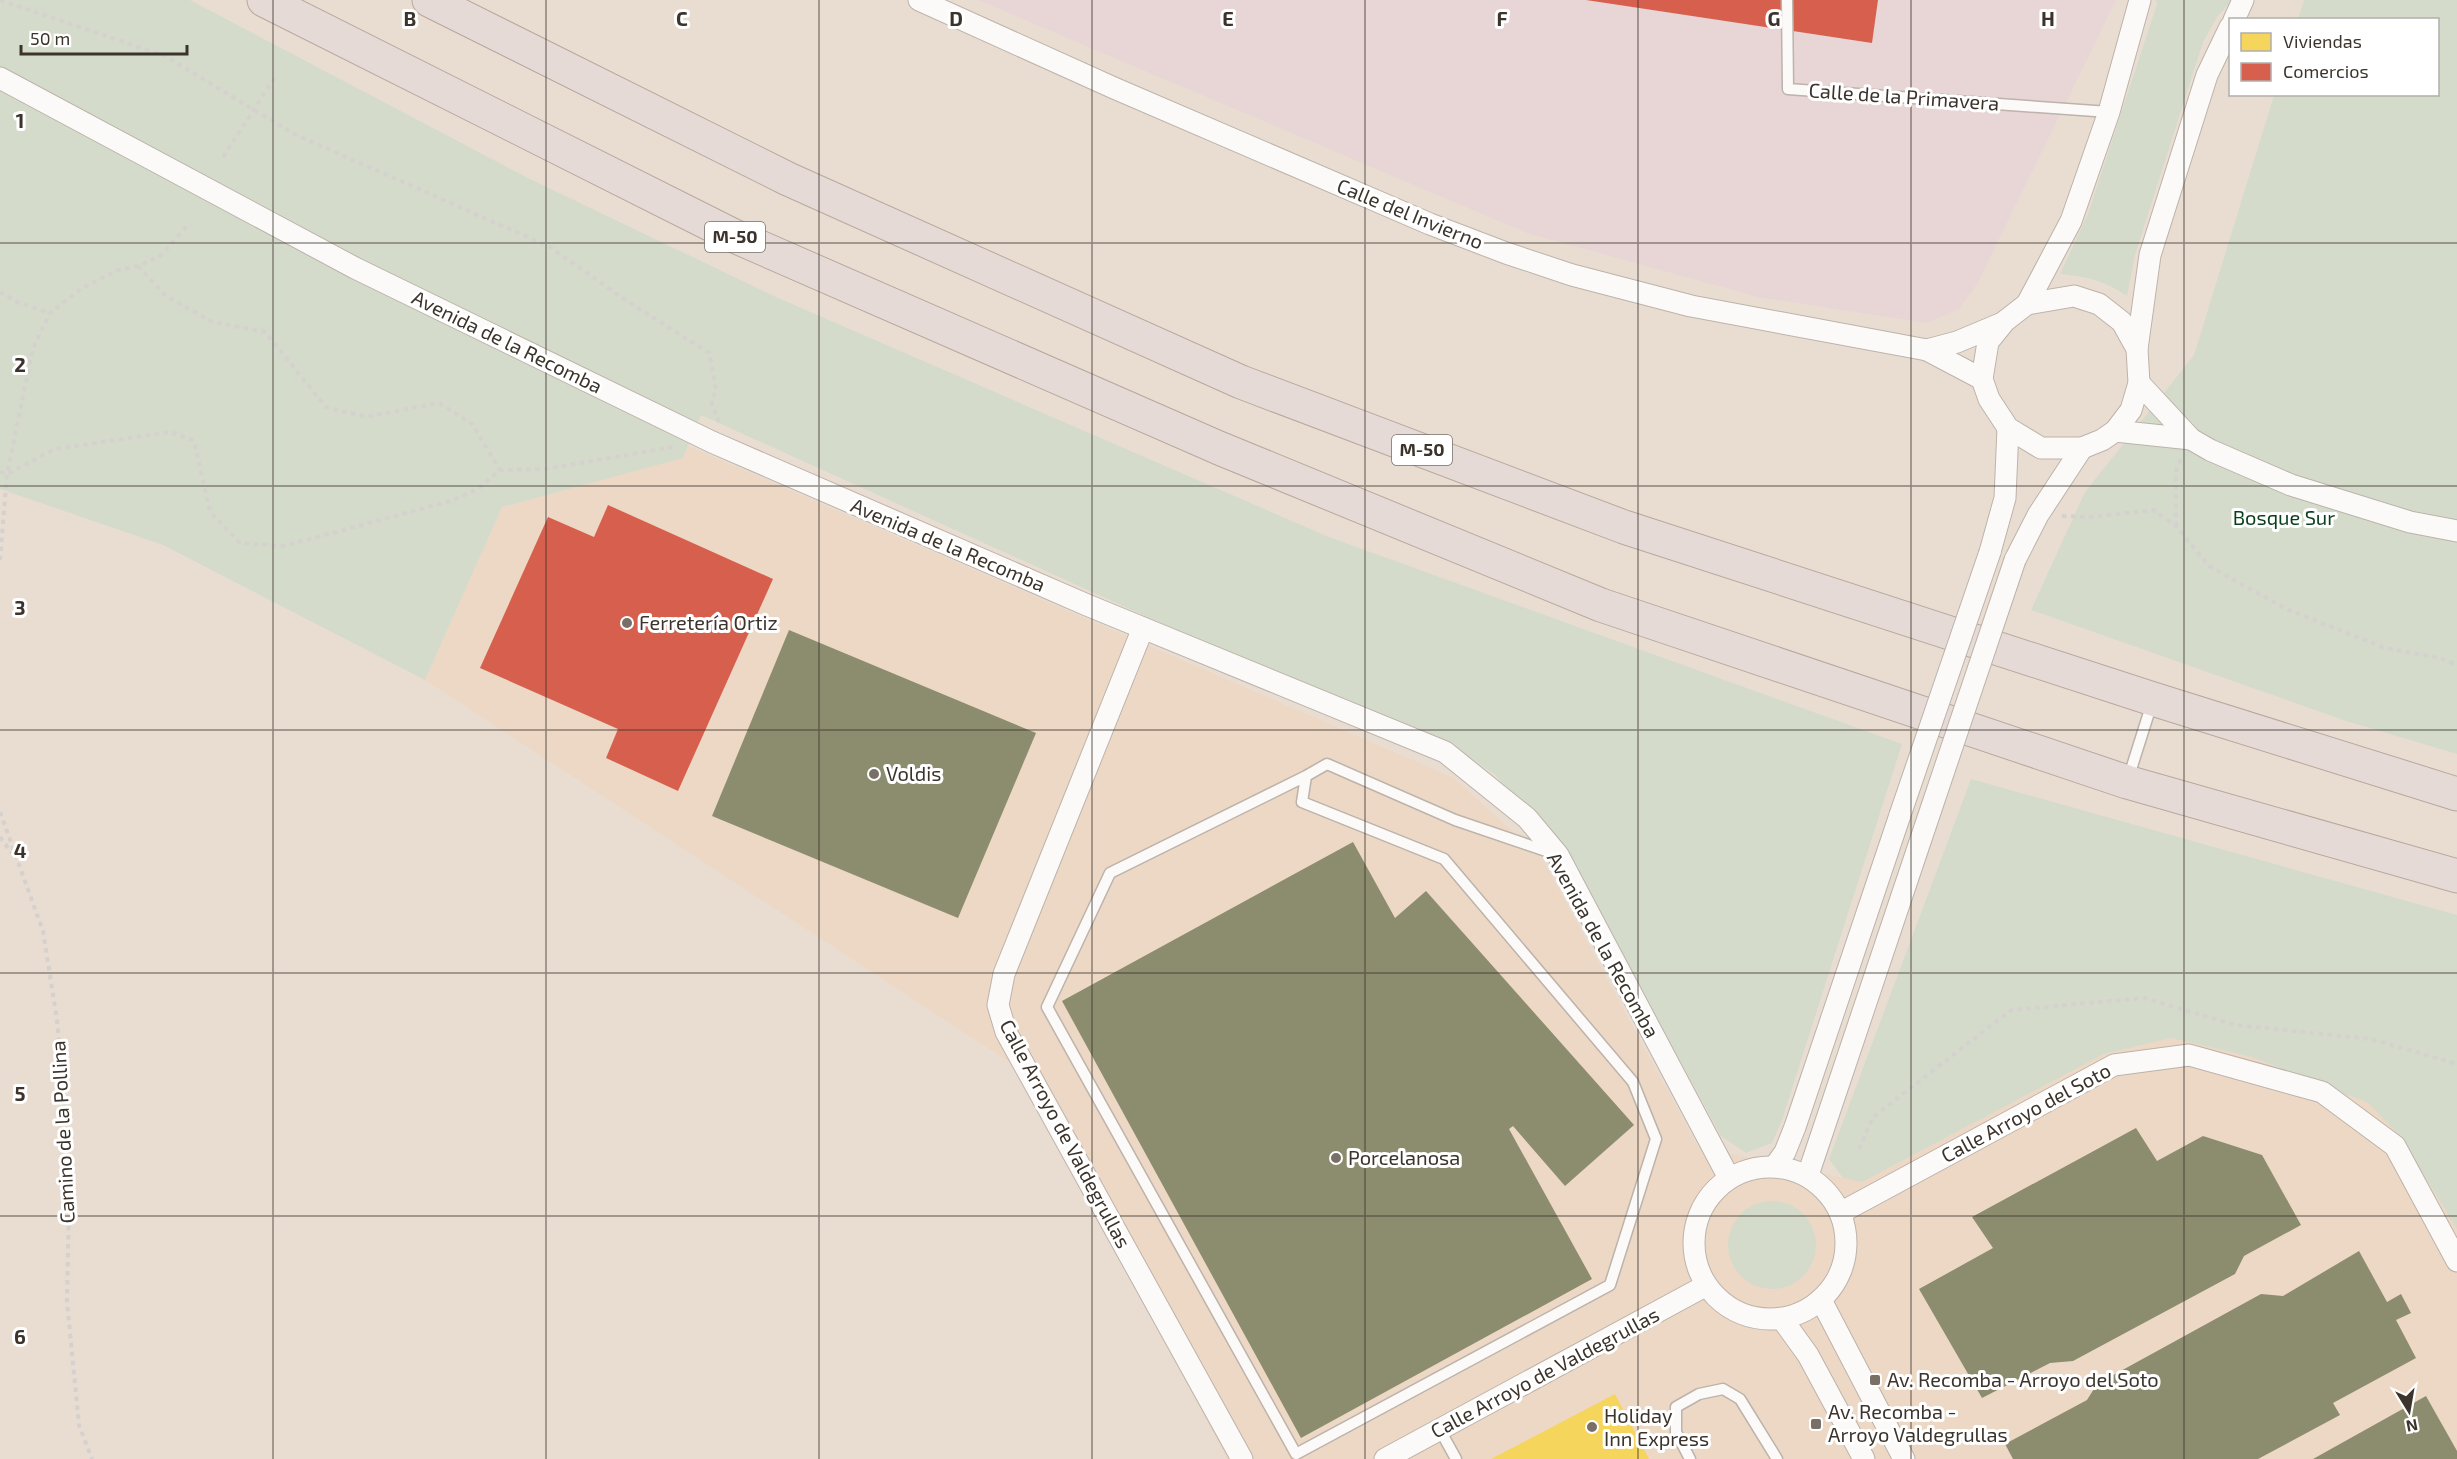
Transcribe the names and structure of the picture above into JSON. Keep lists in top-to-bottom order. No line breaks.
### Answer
{"streets":{"highway":["M-50"],"street":["Calle del Invierno","Avenida de la Recomba","Calle Arroyo del Soto","Calle Arroyo de Valdegrullas"],"lane":["Calle de la Primavera"],"path":["Camino de la Pollina"]},"crossings":[["Avenida de la Recomba","Calle Arroyo del Soto"],["Avenida de la Recomba","Calle Arroyo de Valdegrullas"],["Calle Arroyo del Soto","Calle Arroyo de Valdegrullas"]],"parks":["Bosque Sur"],"places":{"other":["Ferretería Ortiz","Voldis","Porcelanosa","Holiday Inn Express"],"transit":["Av. Recomba - Arroyo del Soto","Av. Recomba - Arroyo Valdegrullas"]},"legend":["Viviendas","Comercios"],"scale_bar":"50 m","north":"bottom","grid":{"columns":["B","C","D","E","F","G","H"],"rows":["1","2","3","4","5","6"]}}
